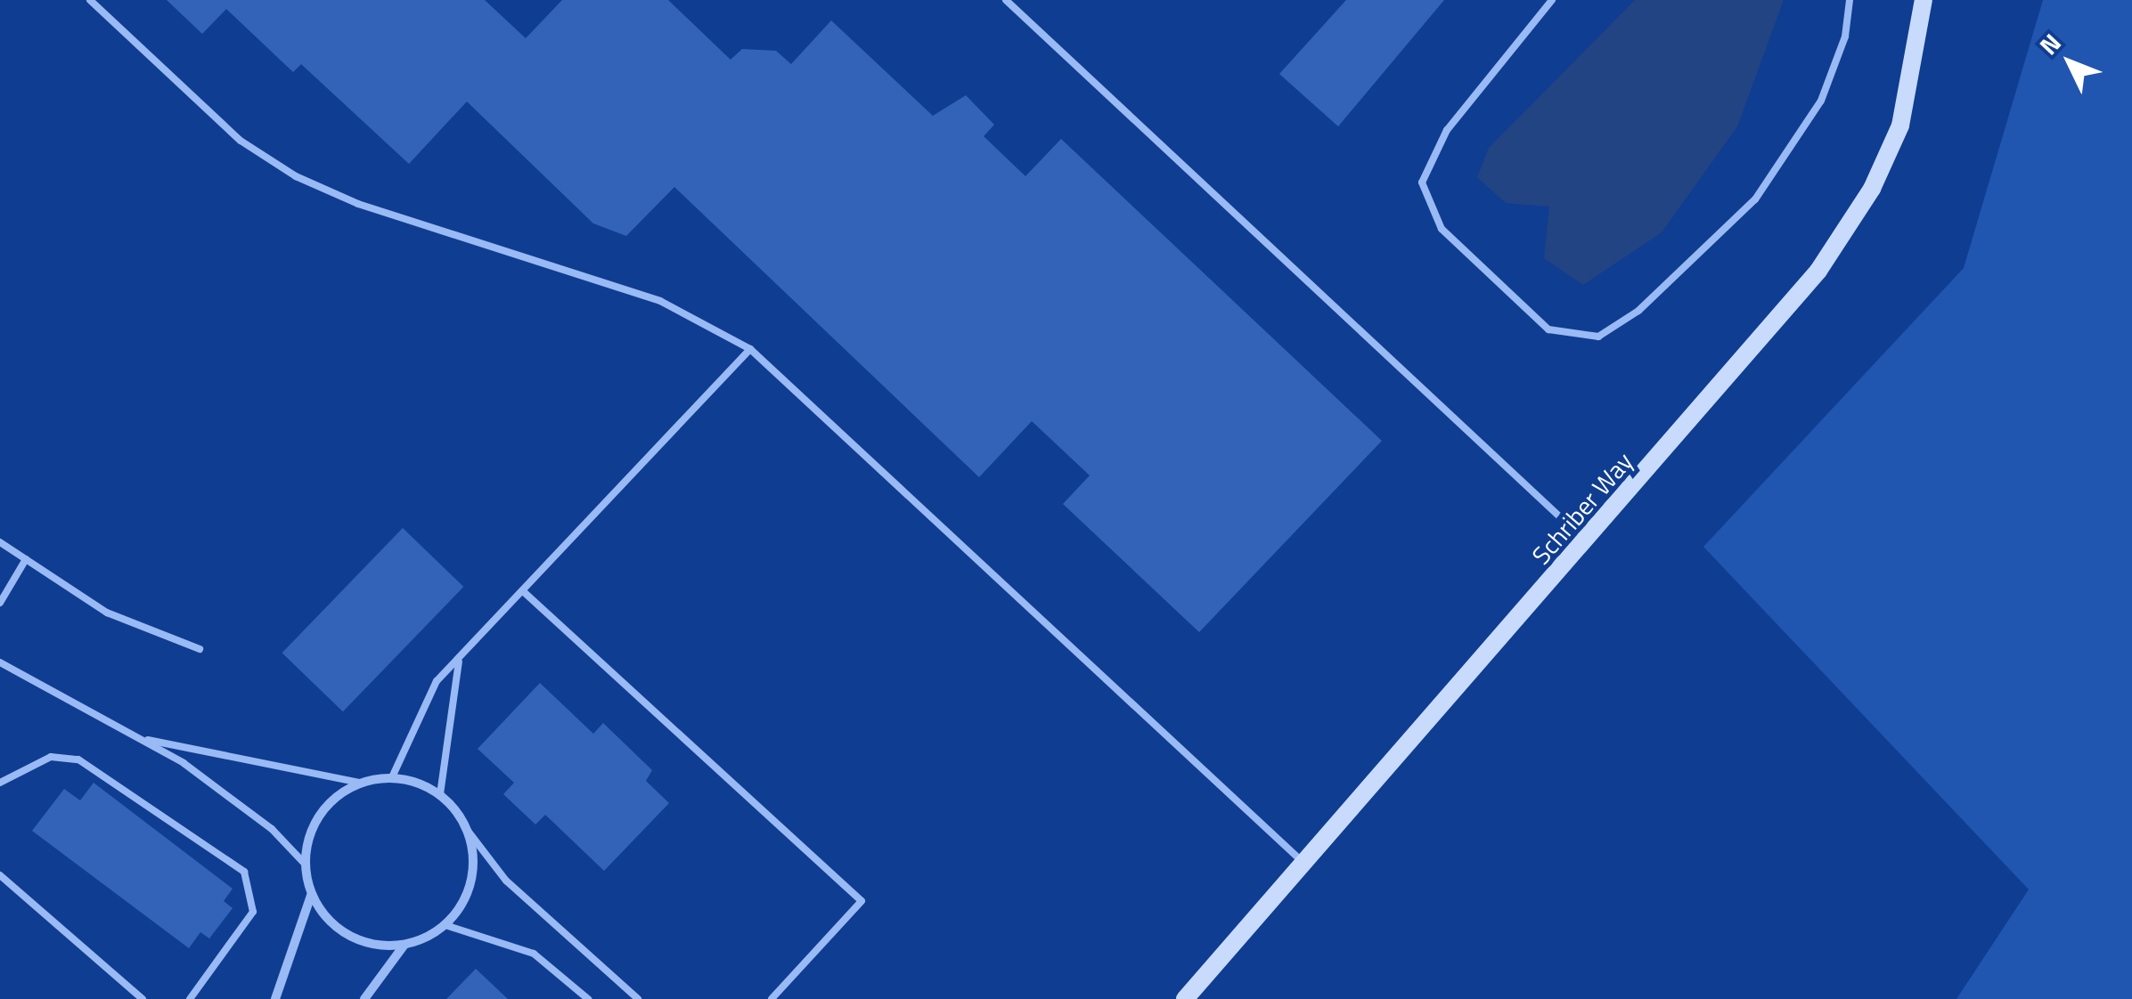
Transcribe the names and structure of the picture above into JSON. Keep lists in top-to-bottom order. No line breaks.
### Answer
{"streets":{"street":["Schriber Way"]},"north":"top left"}
